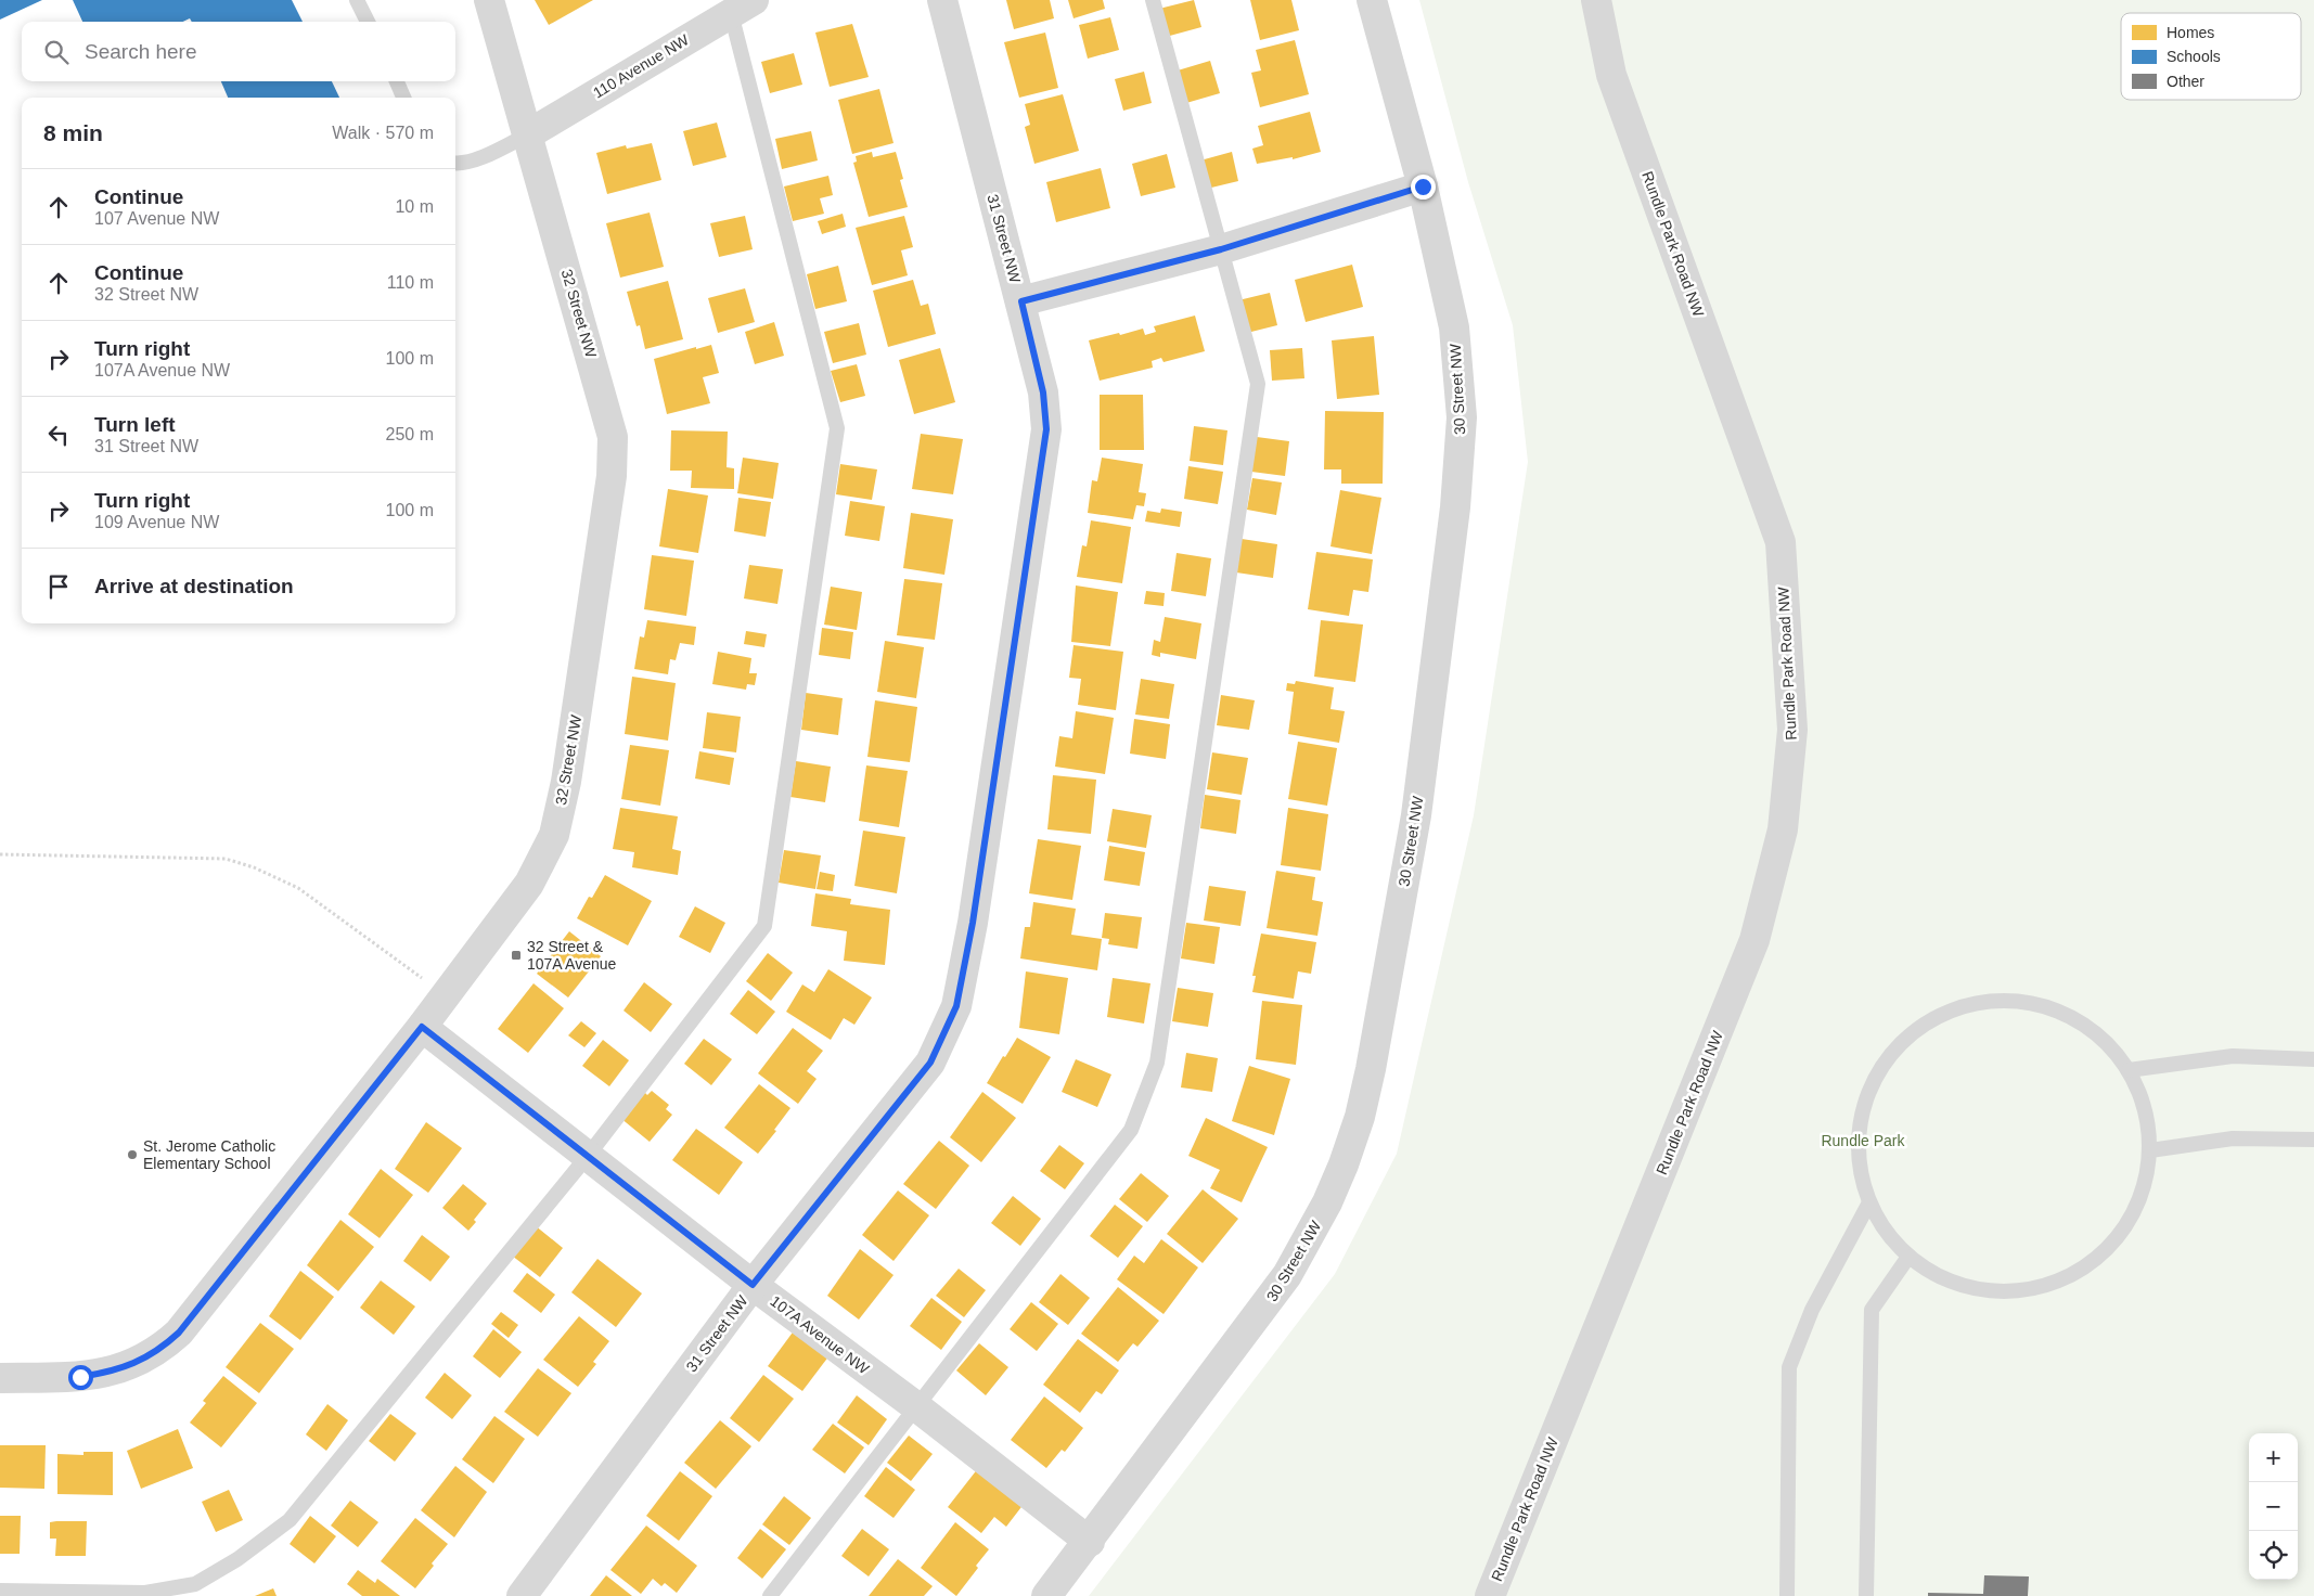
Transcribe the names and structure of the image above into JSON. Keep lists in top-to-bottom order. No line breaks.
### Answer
{"streets":{"street":["110 Avenue NW","31 Street NW","Rundle Park Road NW","32 Street NW","30 Street NW","107A Avenue NW"]},"crossings":[["110 Avenue NW","32 Street NW"],["31 Street NW","107A Avenue NW"],["32 Street NW","107A Avenue NW"],["30 Street NW","107A Avenue NW"]],"parks":["Rundle Park"],"places":{"transit":["32 Street & 107A Avenue"],"other":["St. Jerome Catholic Elementary School"]},"legend":["Homes","Schools","Other"],"page":{"search":"Search here","heading":["8 min","Walk · 570 m"],"list":[["Continue","107 Avenue NW","10 m"],["Continue","32 Street NW","110 m"],["Turn right","107A Avenue NW","100 m"],["Turn left","31 Street NW","250 m"],["Turn right","109 Avenue NW","100 m"],"Arrive at destination"],"map_buttons":["+","−"]}}
